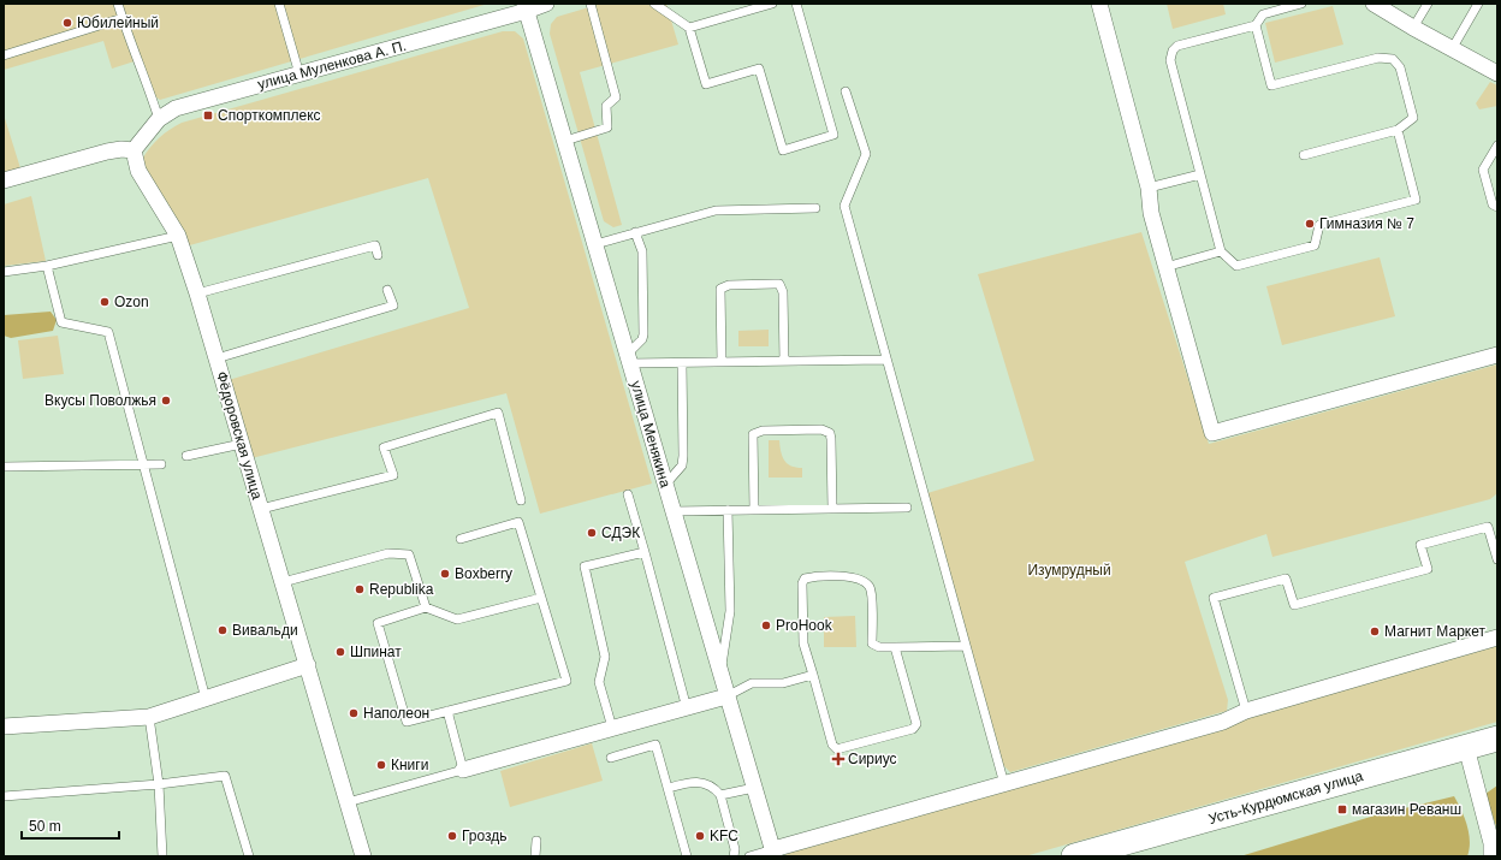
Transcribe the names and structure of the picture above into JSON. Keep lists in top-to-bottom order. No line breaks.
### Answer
{"streets":{"main road":["Усть-Курдюмская улица"],"street":["улица Муленкова А. П.","улица Менякина","Фёдоровская улица"]},"crossings":[["улица Муленкова А. П.","улица Менякина"],["улица Муленкова А. П.","Фёдоровская улица"]],"parks":["Изумрудный"],"places":{"other":["Юбилейный","Гимназия № 7","Ozon","Вкусы Поволжья","СДЭК","Boxberry","Republika","ProHook","Вивальди","Магнит Маркет","Шпинат","Наполеон","Книги","Гроздь","KFC"],"transit":["Спорткомплекс","магазин Реванш"],"health":["Сириус"]},"scale_bar":"50 m"}
